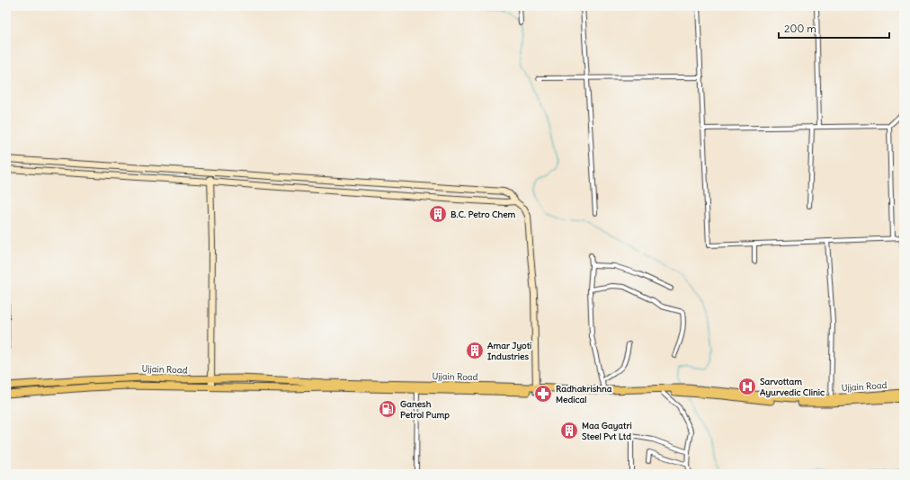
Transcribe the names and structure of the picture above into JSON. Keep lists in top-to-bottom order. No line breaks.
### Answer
{"streets":{"main road":["Ujjain Road"]},"places":{"building":["B.C. Petro Chem","Amar Jyoti Industries","Maa Gayatri Steel Pvt Ltd"],"hospital":["Sarvottam Ayurvedic Clinic"],"pharmacy":["Radhakrishna Medical"],"fuel station":["Ganesh Petrol Pump"]},"scale_bar":"200 m"}
